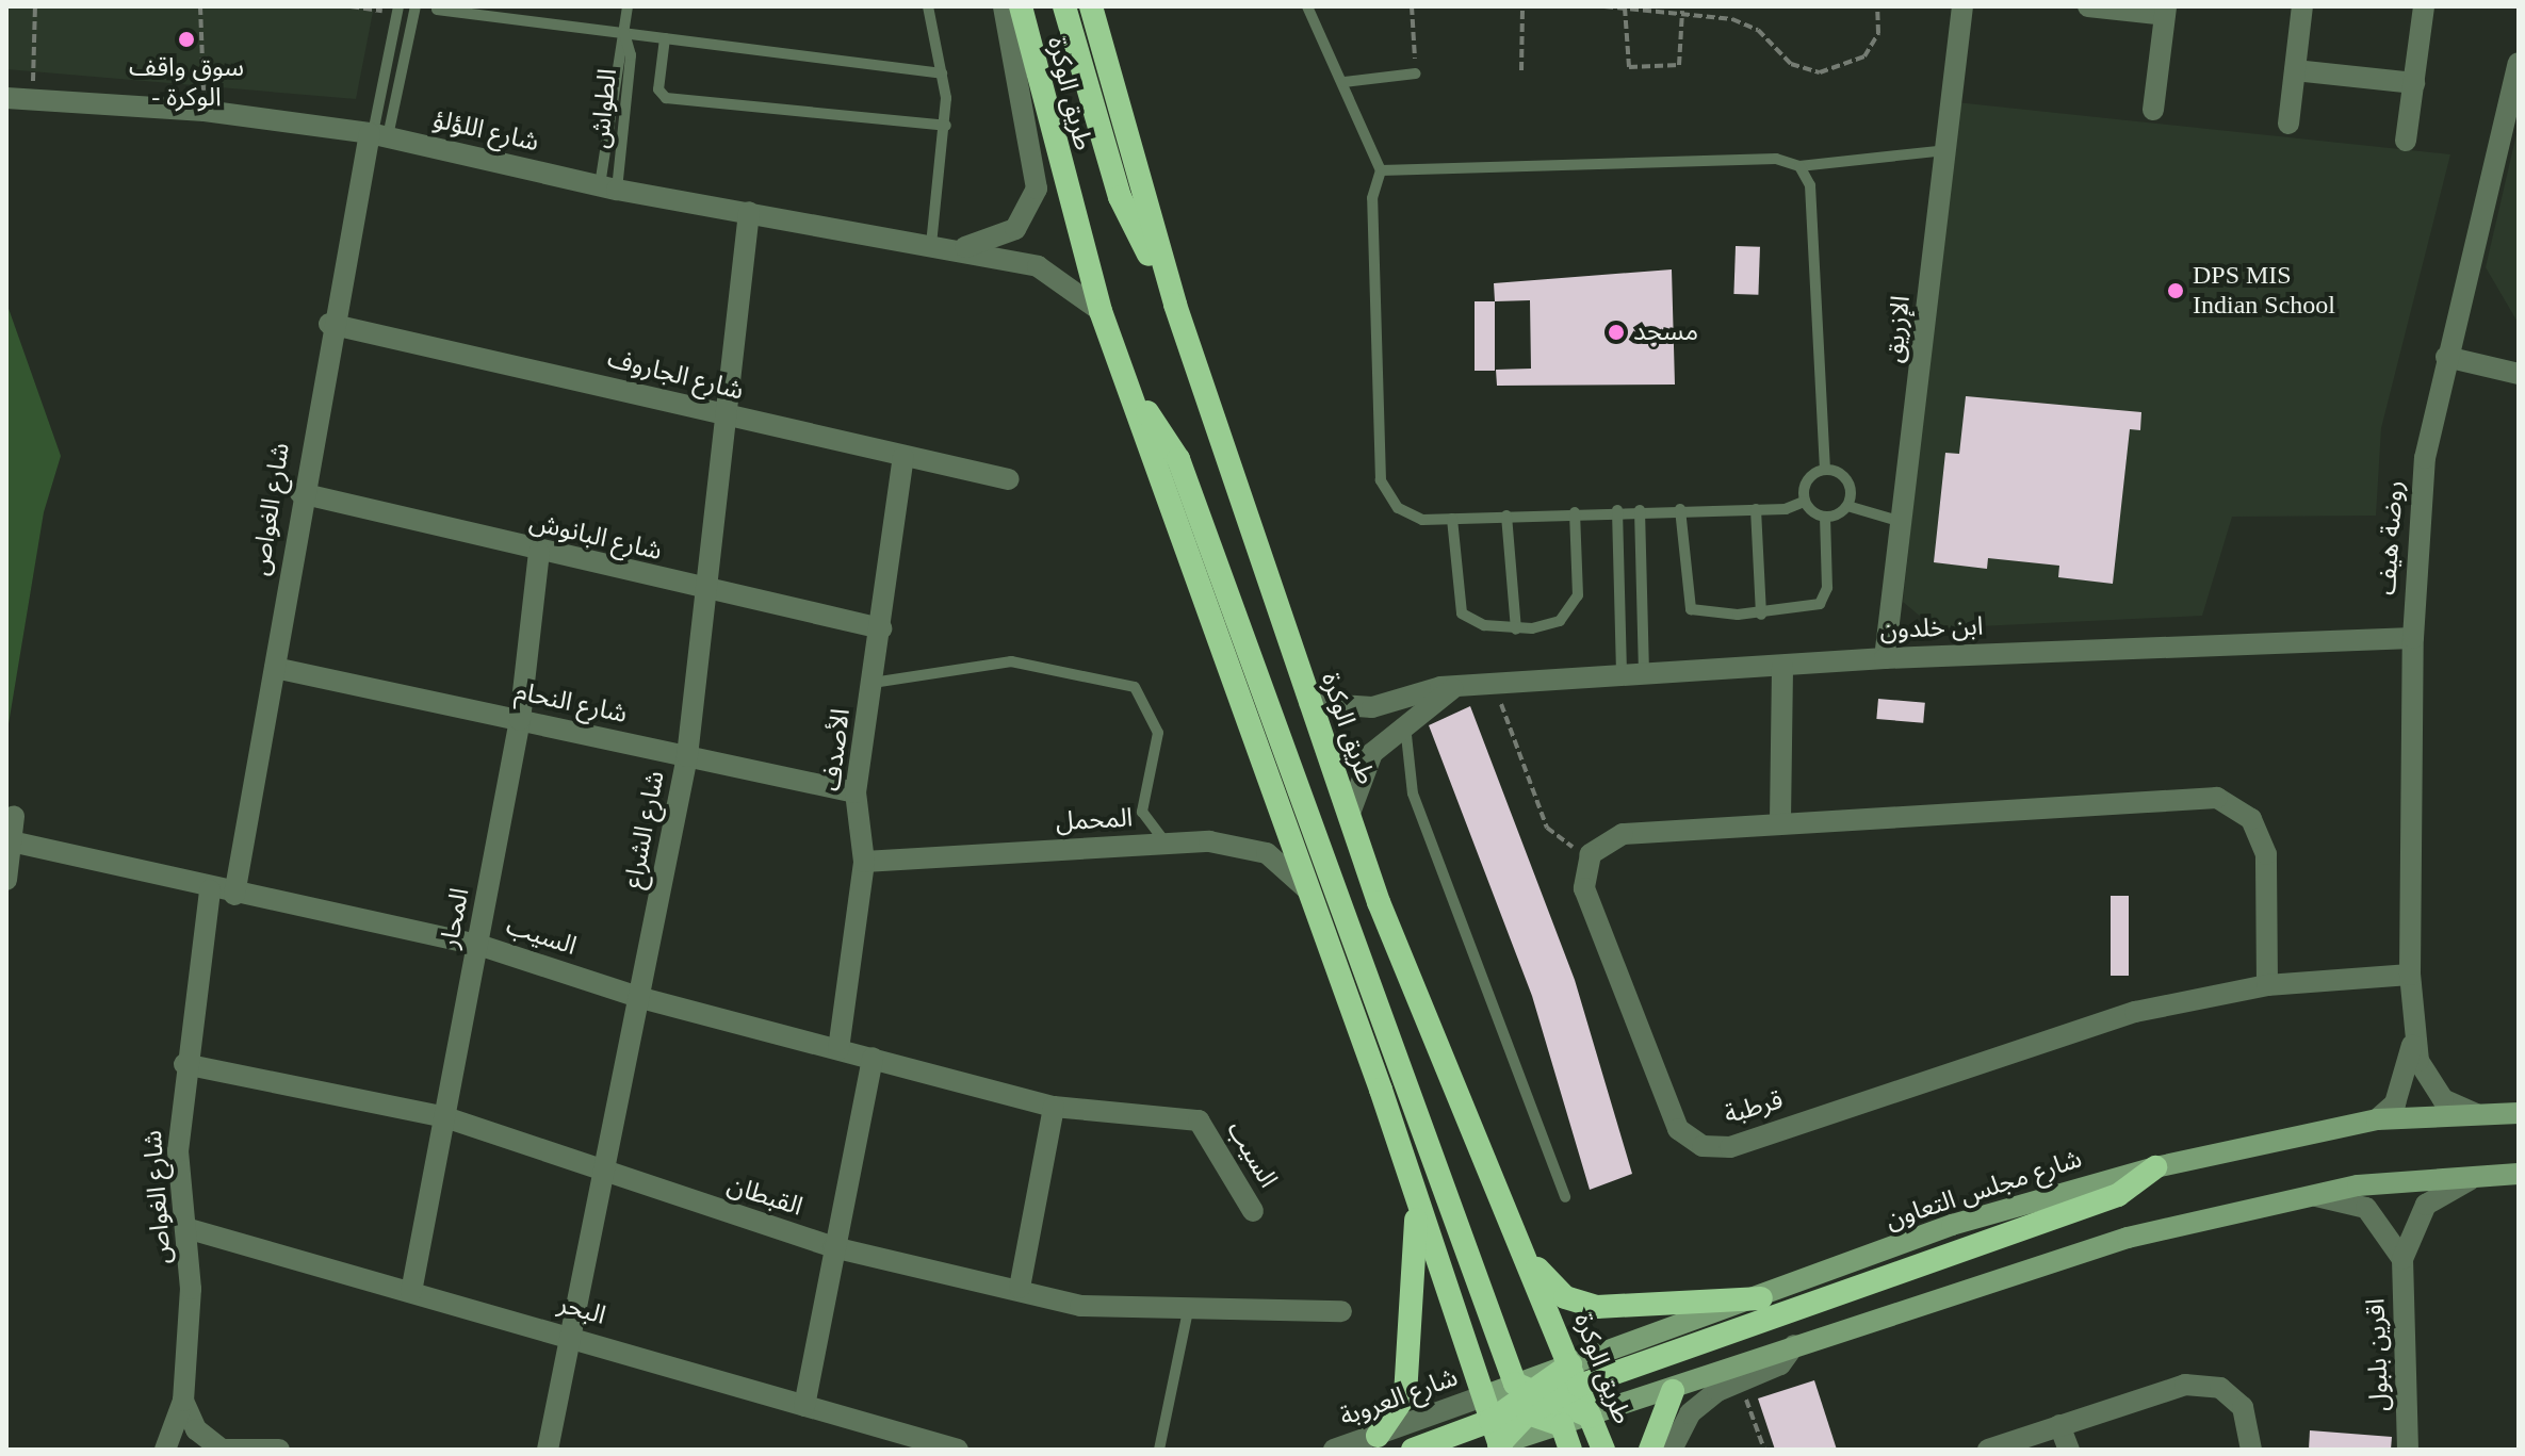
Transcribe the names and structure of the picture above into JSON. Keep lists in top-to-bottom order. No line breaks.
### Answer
{"streets":{"highway":["طريق الوكرة"],"main road":["شارع مجلس التعاون"],"street":["شارع اللؤلؤ","الإزريق","شارع الجاروف","شارع الغواص","شارع البانوش","روضة هيف","ابن خلدون","شارع النحام","الأصدف","المحمل","شارع الشراع","المحار","السيب","قرطبة","القبطان","البحر","اقرين بلبول","شارع العروبة"],"lane":["الطواش"]},"crossings":[["طريق الوكرة","شارع اللؤلؤ"],["طريق الوكرة","ابن خلدون"],["طريق الوكرة","المحمل"],["طريق الوكرة","شارع مجلس التعاون"],["طريق الوكرة","شارع العروبة"],["الطواش","شارع اللؤلؤ"],["شارع اللؤلؤ","شارع الغواص"],["شارع اللؤلؤ","شارع الشراع"],["الإزريق","ابن خلدون"],["شارع الجاروف","شارع الغواص"],["شارع الجاروف","الأصدف"],["شارع الجاروف","شارع الشراع"],["شارع الغواص","شارع البانوش"],["شارع الغواص","شارع النحام"],["شارع الغواص","السيب"],["شارع الغواص","القبطان"],["شارع الغواص","البحر"],["شارع البانوش","الأصدف"],["شارع البانوش","شارع الشراع"],["شارع البانوش","المحار"],["روضة هيف","ابن خلدون"],["روضة هيف","قرطبة"],["روضة هيف","شارع مجلس التعاون"],["شارع النحام","الأصدف"],["شارع النحام","شارع الشراع"],["شارع النحام","المحار"],["الأصدف","المحمل"],["الأصدف","السيب"],["شارع الشراع","السيب"],["شارع الشراع","القبطان"],["شارع الشراع","البحر"],["المحار","السيب"],["المحار","القبطان"],["المحار","البحر"]],"places":["سوق واقف - الوكرة","DPS MIS Indian School","مسجد"]}
